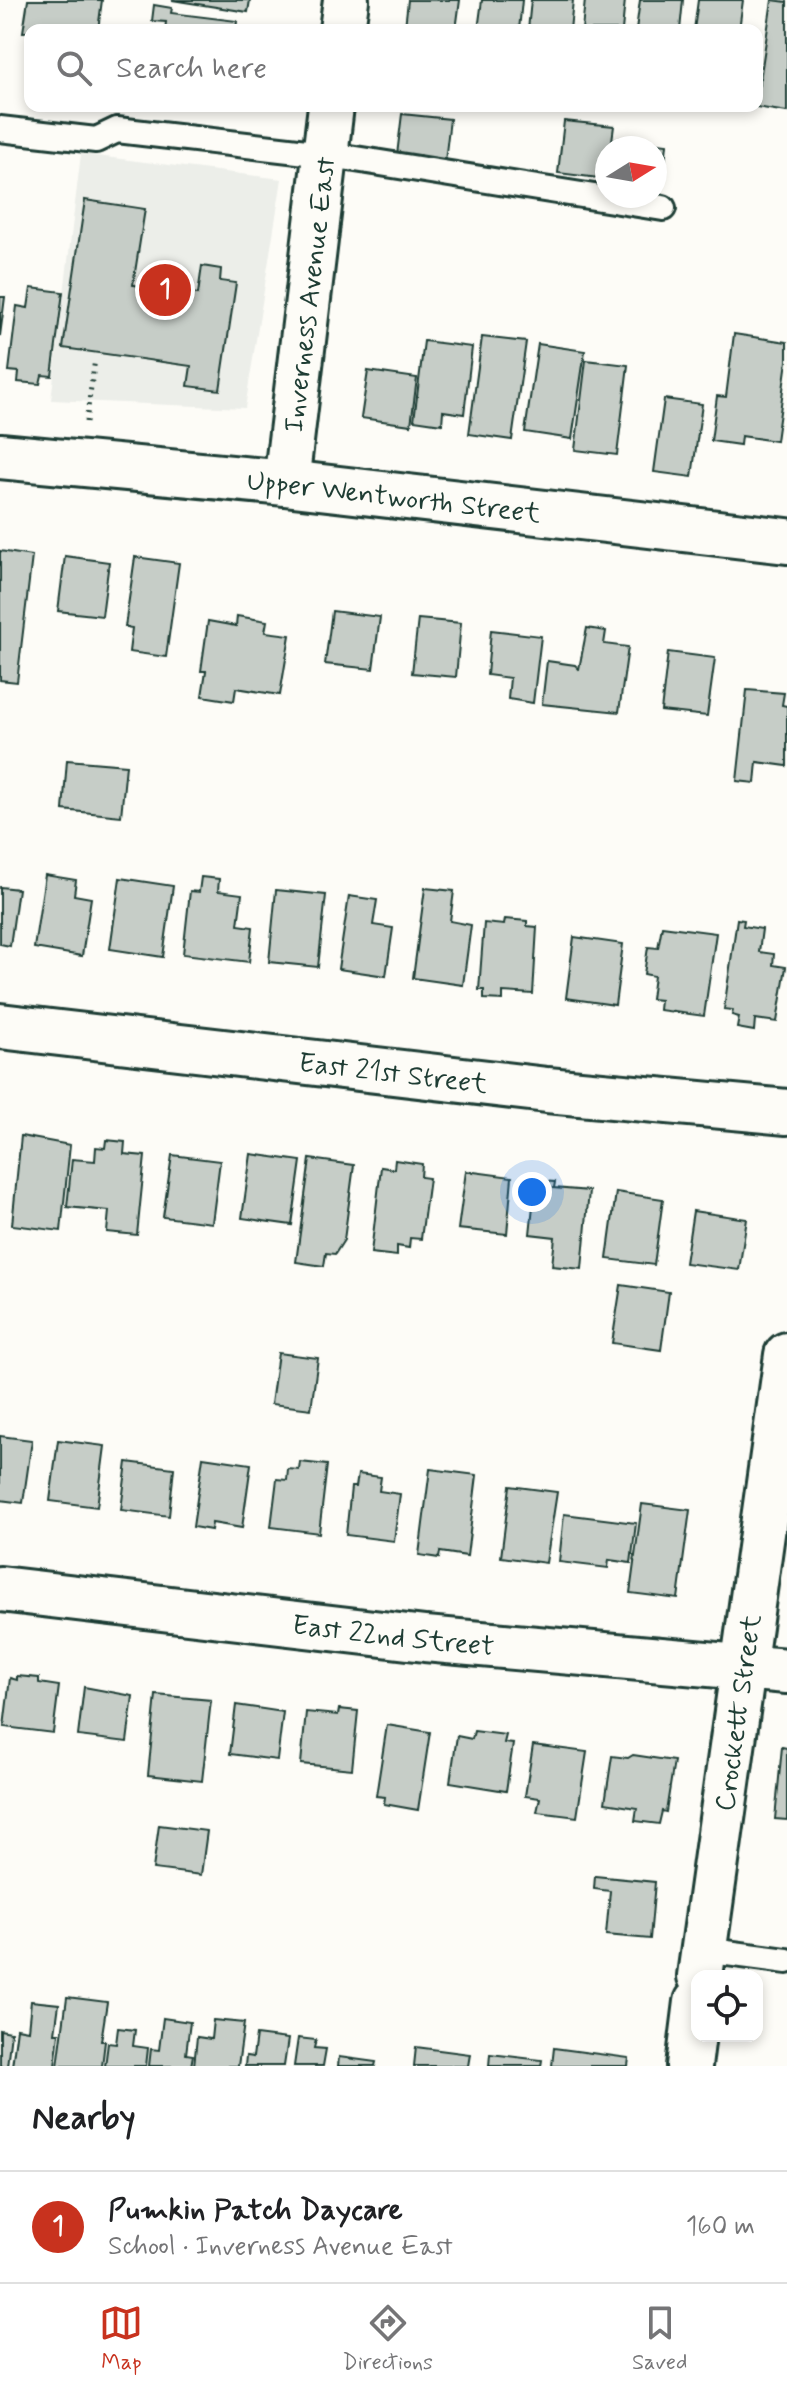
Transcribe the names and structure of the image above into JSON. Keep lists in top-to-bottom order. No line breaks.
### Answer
{"streets":{"street":["Inverness Avenue East","Upper Wentworth Street","East 21st Street","East 22nd Street","Crockett Street"]},"crossings":[["Inverness Avenue East","Upper Wentworth Street"],["East 22nd Street","Crockett Street"]],"north":"right","page":{"search":"Search here","pins":"1","heading":"Nearby","list":[{"mark":"1","name":"Pumkin Patch Daycare","note":"School · Inverness Avenue East","value":"160 m"}],"nav":["Map","Directions","Saved"]}}
